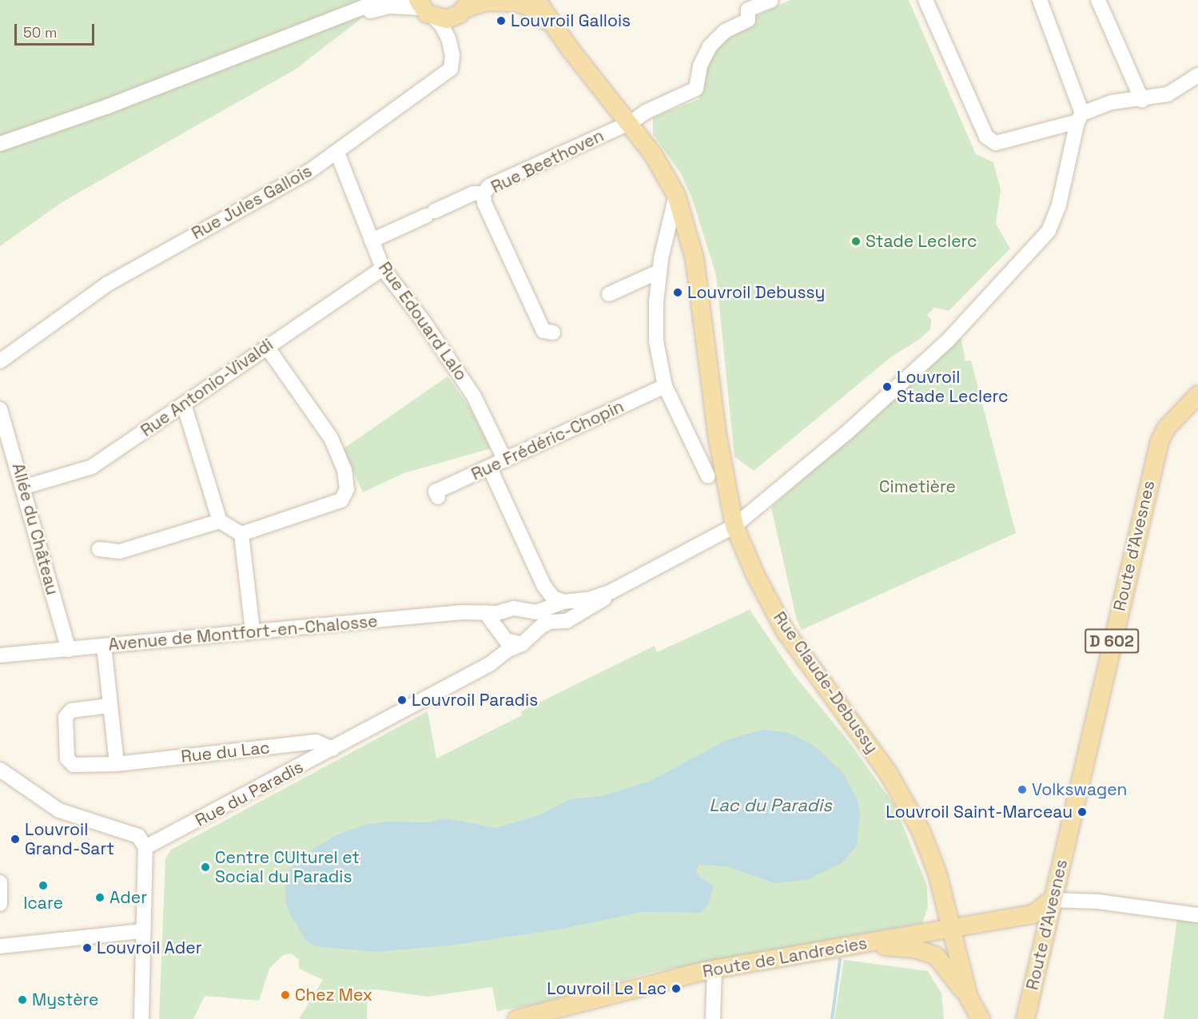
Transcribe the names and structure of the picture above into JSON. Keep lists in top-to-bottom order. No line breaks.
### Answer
{"streets":{"main road":["Route d'Avesnes","D 602","Rue Claude-Debussy","Route de Landrecies"],"street":["Rue Beethoven","Rue Jules Gallois","Rue Edouard Lalo","Rue Antonio-Vivaldi","Rue Frédéric-Chopin","Allée du Château","Avenue de Montfort-en-Chalosse","Rue du Lac","Rue du Paradis"]},"crossings":[["Rue Beethoven","Rue Claude-Debussy"],["Rue Jules Gallois","Rue Edouard Lalo"],["Rue Edouard Lalo","Rue Antonio-Vivaldi"],["Rue Edouard Lalo","Rue Frédéric-Chopin"],["Rue Antonio-Vivaldi","Allée du Château"],["Allée du Château","Avenue de Montfort-en-Chalosse"],["Route d'Avesnes","Route de Landrecies"],["Avenue de Montfort-en-Chalosse","Rue du Paradis"],["Rue Claude-Debussy","Route de Landrecies"],["Rue du Lac","Rue du Paradis"]],"water":["Lac du Paradis"],"parks":["Cimetière"],"places":["Louvroil Gallois","Stade Leclerc","Louvroil Debussy","Louvroil Stade Leclerc","Louvroil Paradis","Volkswagen","Louvroil Saint-Marceau","Louvroil Grand-Sart","Centre CUlturel et Social du Paradis","Icare","Ader","Louvroil Ader","Louvroil Le Lac","Chez Mex","Mystère"],"scale_bar":"50 m"}
